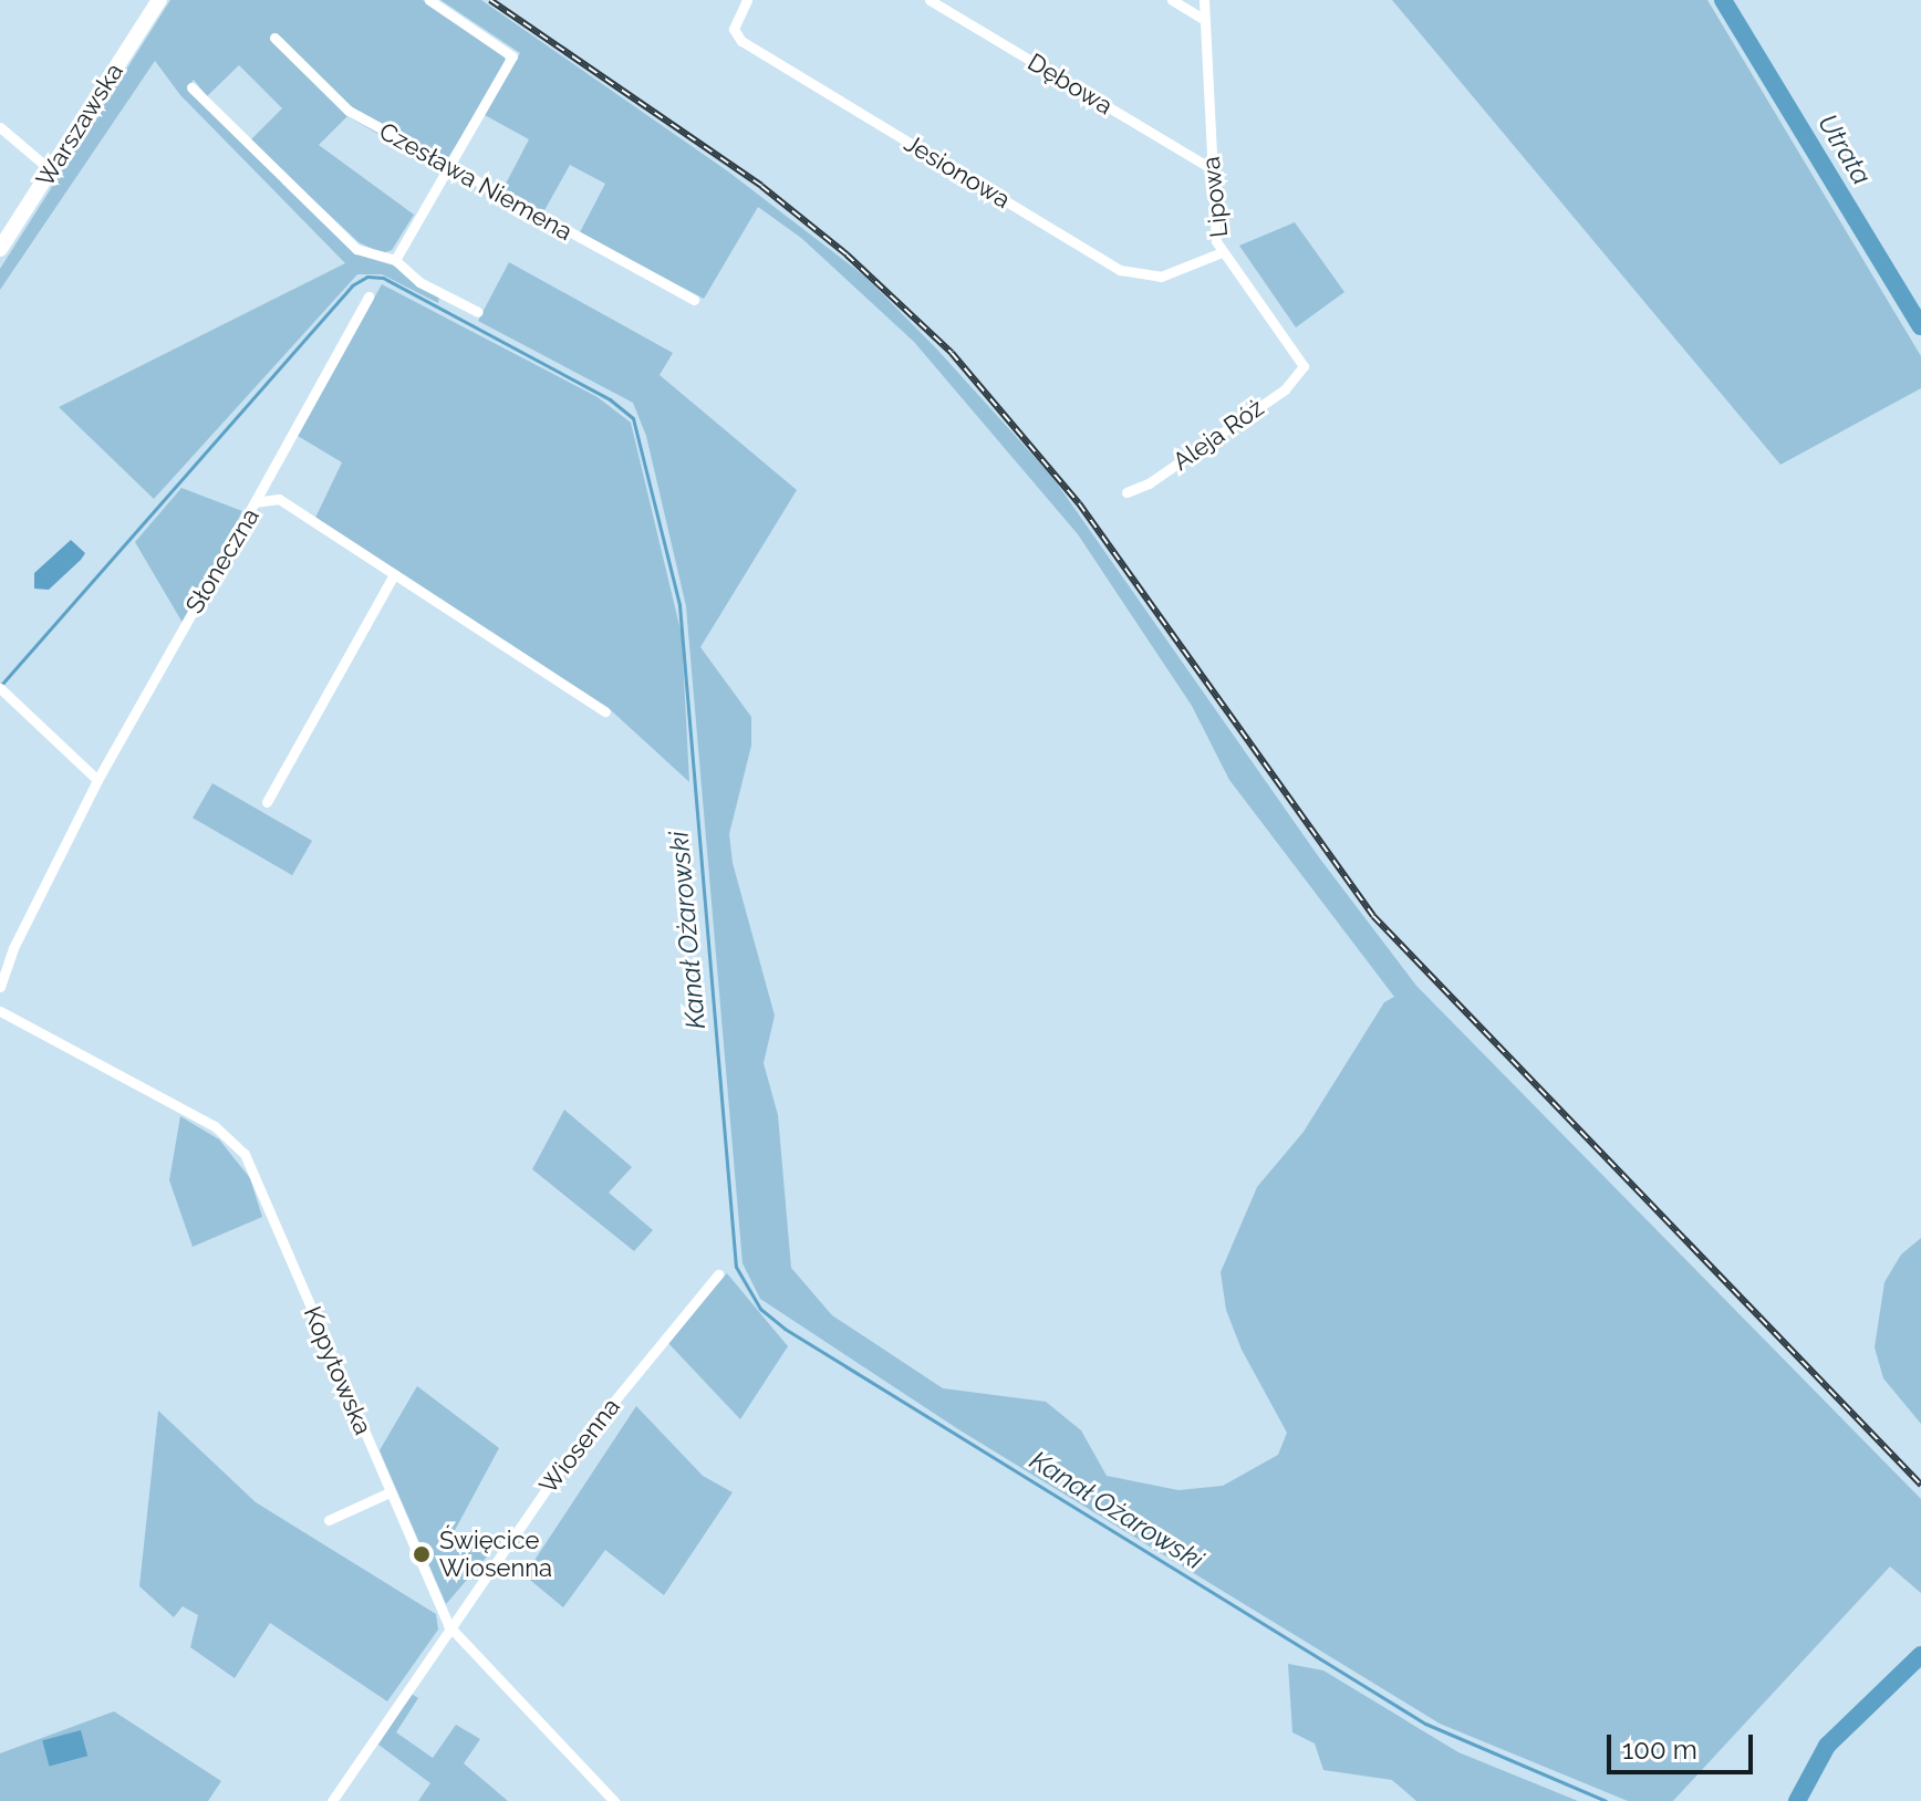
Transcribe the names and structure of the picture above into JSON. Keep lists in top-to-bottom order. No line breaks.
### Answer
{"streets":{"main road":["Warszawska"],"street":["Dębowa","Jesionowa","Czesława Niemena","Lipowa","Aleja Róż","Słoneczna","Kopytowska","Wiosenna"]},"crossings":[["Dębowa","Lipowa"],["Jesionowa","Lipowa"],["Lipowa","Aleja Róż"],["Kopytowska","Wiosenna"]],"water":["Utrata","Kanał Ożarowski"],"places":["Święcice Wiosenna"],"scale_bar":"100 m"}
